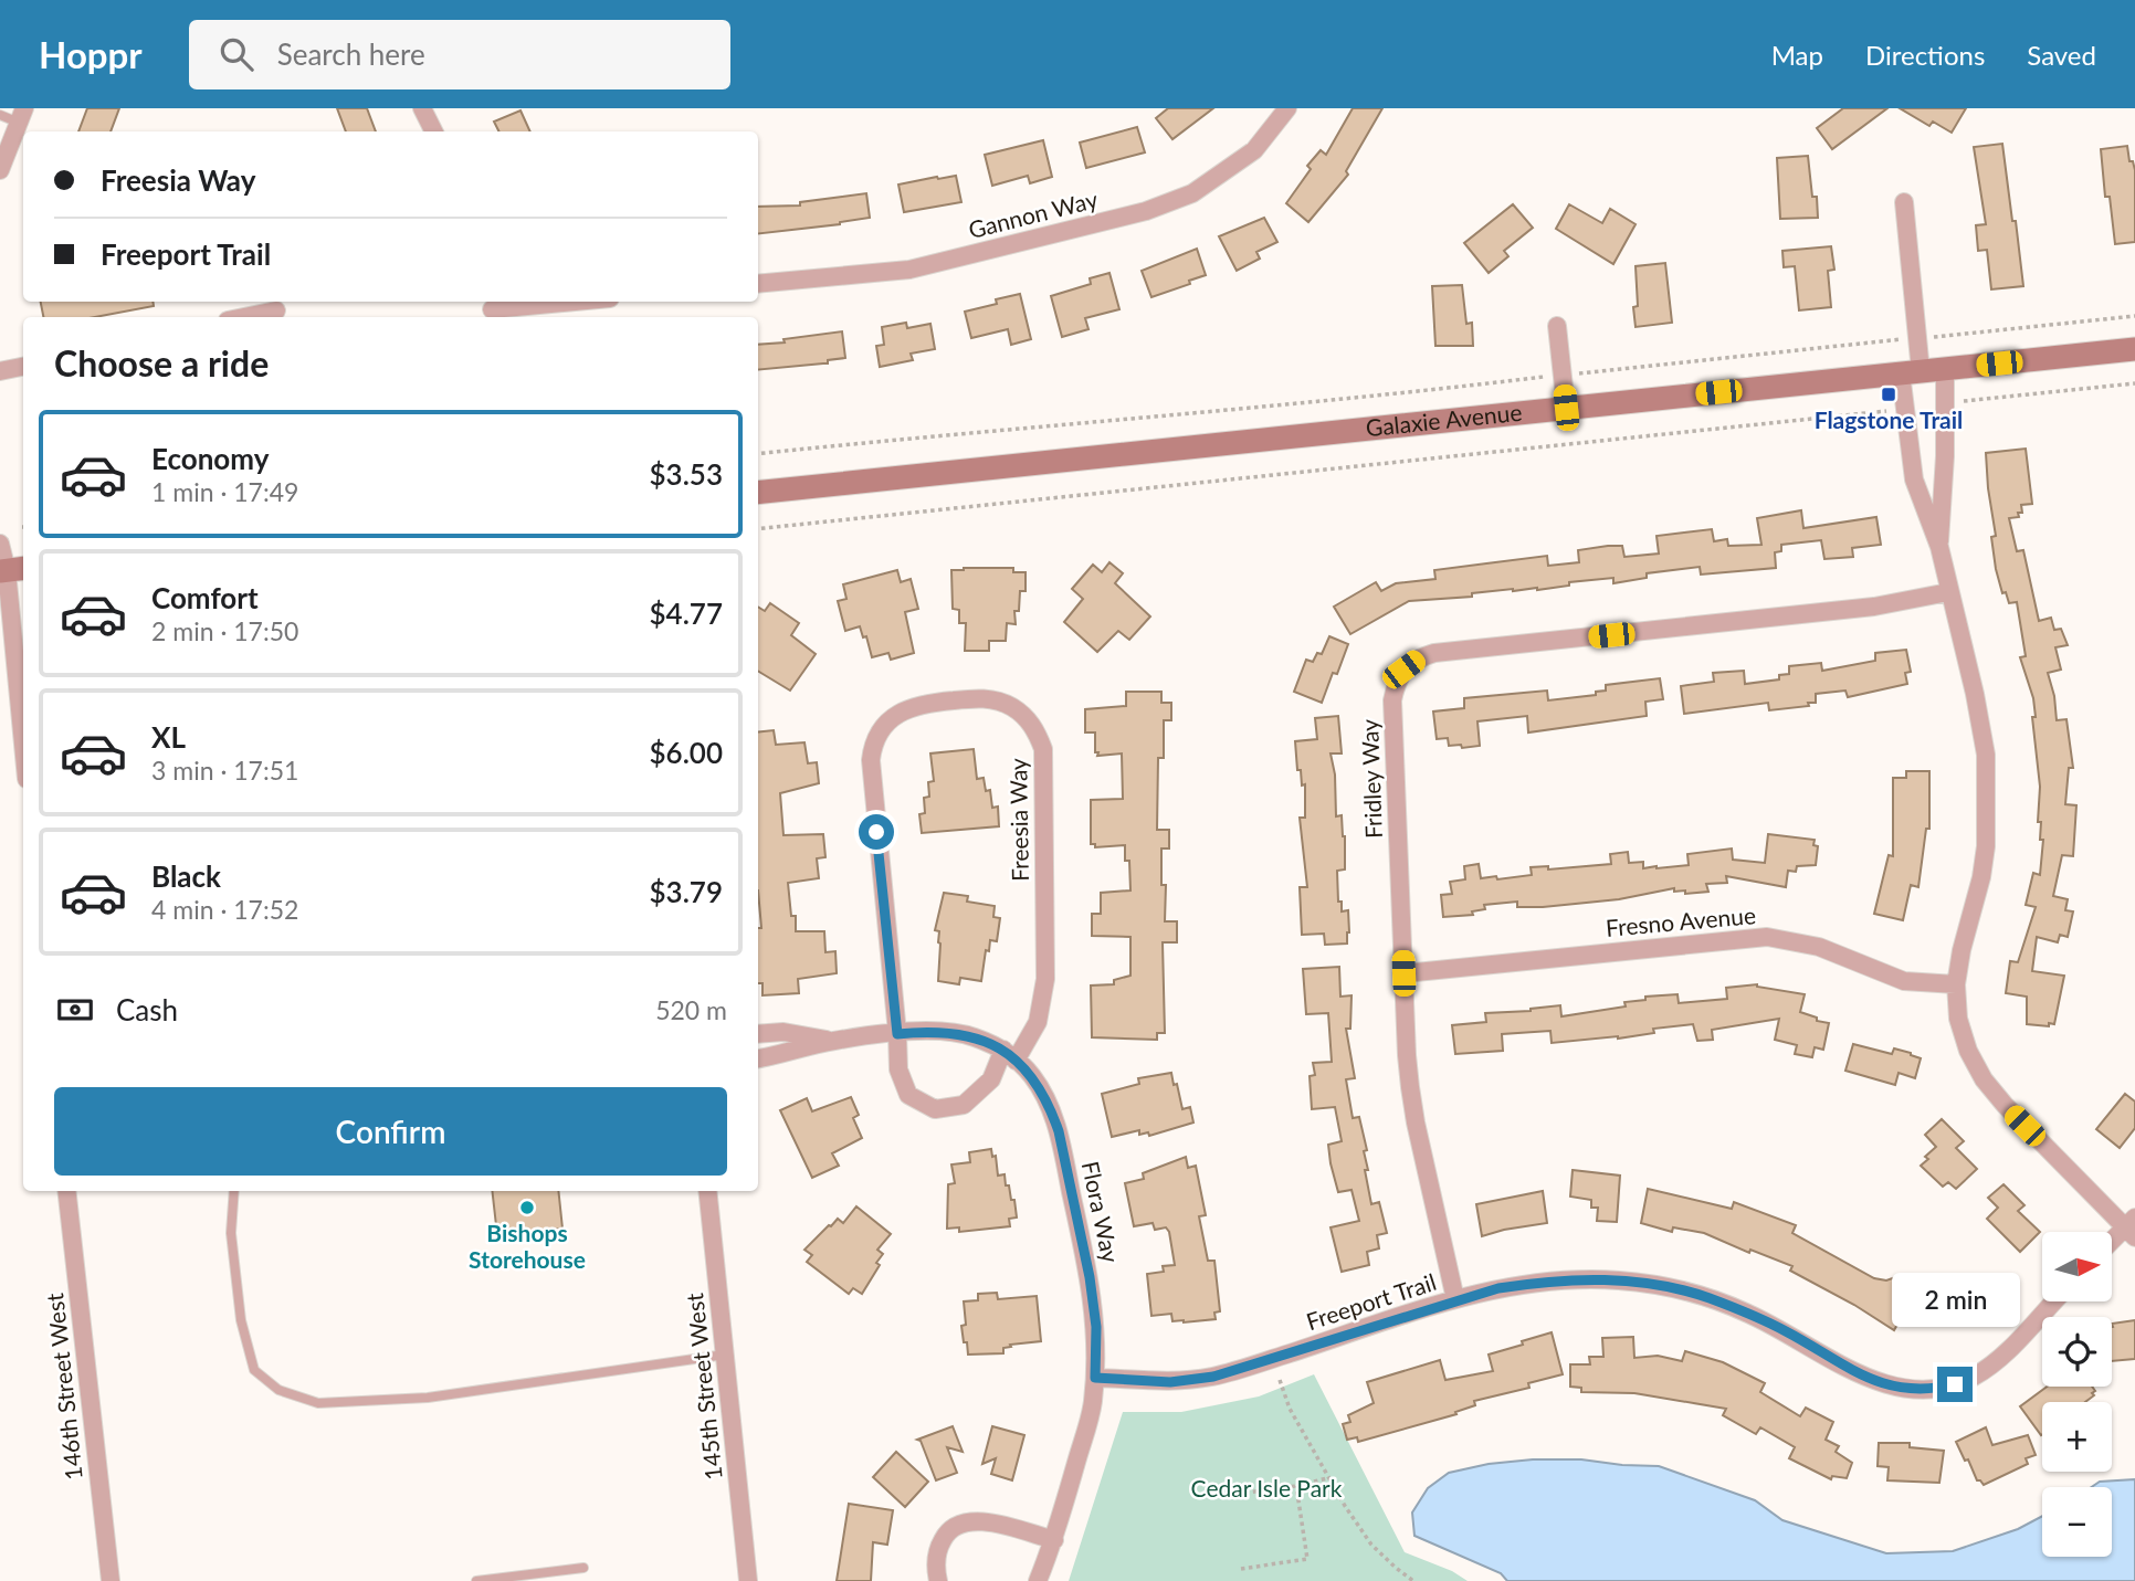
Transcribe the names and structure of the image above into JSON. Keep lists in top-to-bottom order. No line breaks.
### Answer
{"streets":{"street":["Gannon Way","Galaxie Avenue","Fridley Way","Freesia Way","Fresno Avenue","Flora Way","Freeport Trail","146th Street West","145th Street West"]},"crossings":[["Fridley Way","Fresno Avenue"],["Fridley Way","Freeport Trail"],["Freesia Way","Flora Way"],["Flora Way","Freeport Trail"]],"parks":["Cedar Isle Park"],"places":{"transit":["Flagstone Trail"],"other":["Bishops Storehouse"]},"north":"right","page":{"header":"Hoppr","search":"Search here","nav":["Map","Directions","Saved"],"banner":["Freesia Way","Freeport Trail"],"heading":"Choose a ride","list":[{"name":"Economy","note":"1 min · 17:49","value":"$3.53"},{"name":"Comfort","note":"2 min · 17:50","value":"$4.77"},{"name":"XL","note":"3 min · 17:51","value":"$6.00"},{"name":"Black","note":"4 min · 17:52","value":"$3.79"}],"pay":["Cash","520 m"],"buttons":"Confirm","map_buttons":["+","−"],"bubble":"2 min"}}
